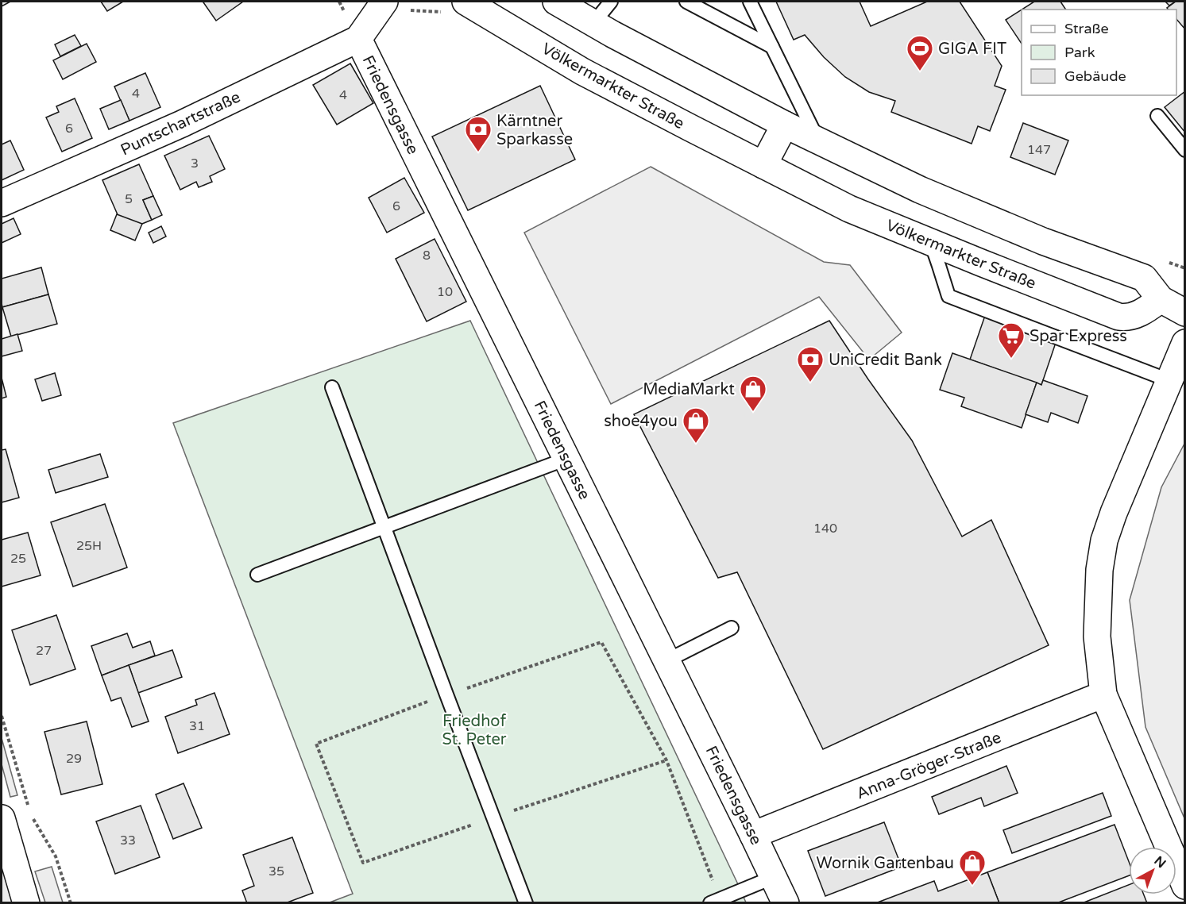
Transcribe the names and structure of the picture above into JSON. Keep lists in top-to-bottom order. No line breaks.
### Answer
{"streets":{"street":["Völkermarkter Straße","Friedensgasse","Puntschartstraße","Anna-Gröger-Straße"]},"crossings":[["Friedensgasse","Puntschartstraße"],["Friedensgasse","Anna-Gröger-Straße"]],"parks":["Friedhof St. Peter"],"places":{"sports":["GIGA FIT"],"bank":["Kärntner Sparkasse","UniCredit Bank"],"supermarket":["Spar Express"],"shop":["MediaMarkt","shoe4you","Wornik Gartenbau"]},"house_numbers":["4","4","6","147","3","5","6","8","10","140","25H","25","27","31","29","33","35"],"legend":["Straße","Park","Gebäude"],"north":"top right"}
